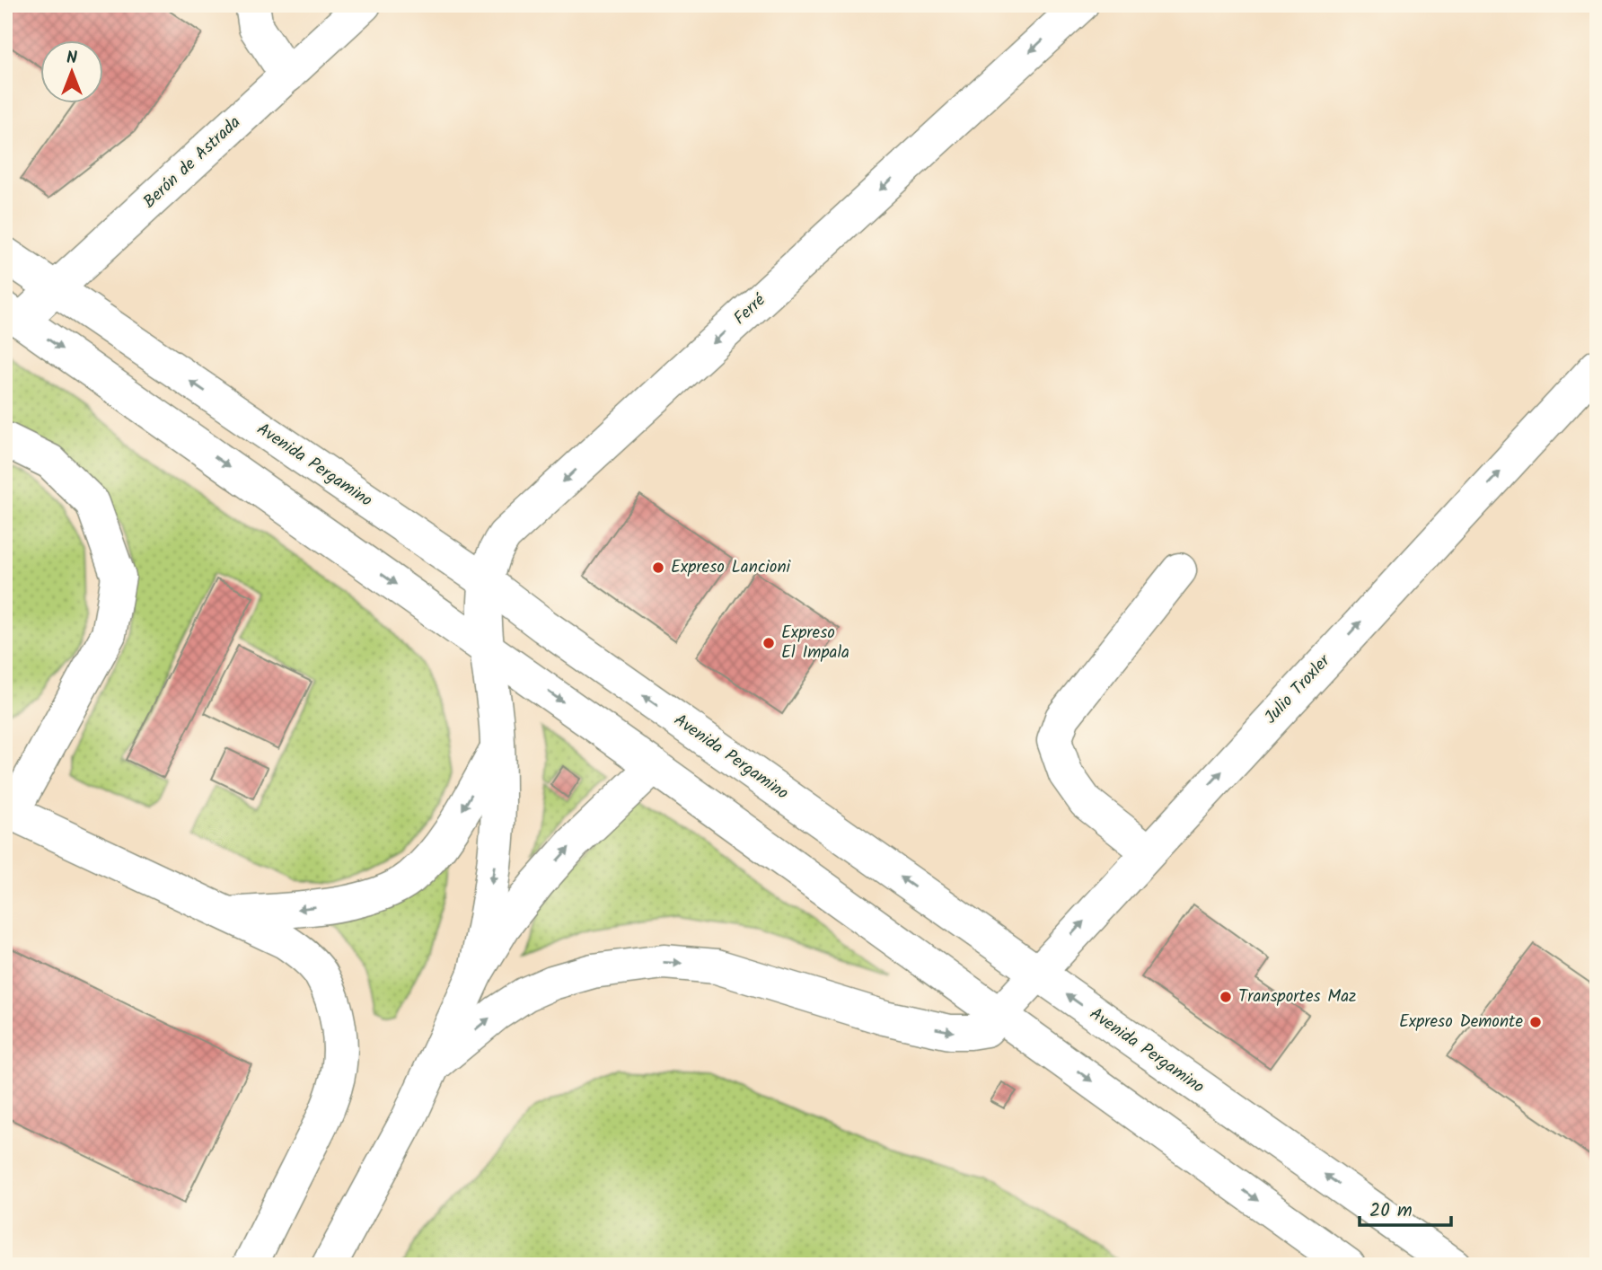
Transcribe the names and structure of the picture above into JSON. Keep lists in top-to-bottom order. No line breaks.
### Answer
{"streets":{"main road":["Berón de Astrada","Ferré","Avenida Pergamino","Julio Troxler"]},"crossings":[["Berón de Astrada","Avenida Pergamino"],["Ferré","Avenida Pergamino"],["Avenida Pergamino","Julio Troxler"]],"one_way":["Ferré"],"places":["Expreso Lancioni","Expreso El Impala","Transportes Maz","Expreso Demonte"],"scale_bar":"20 m","north":"top"}
